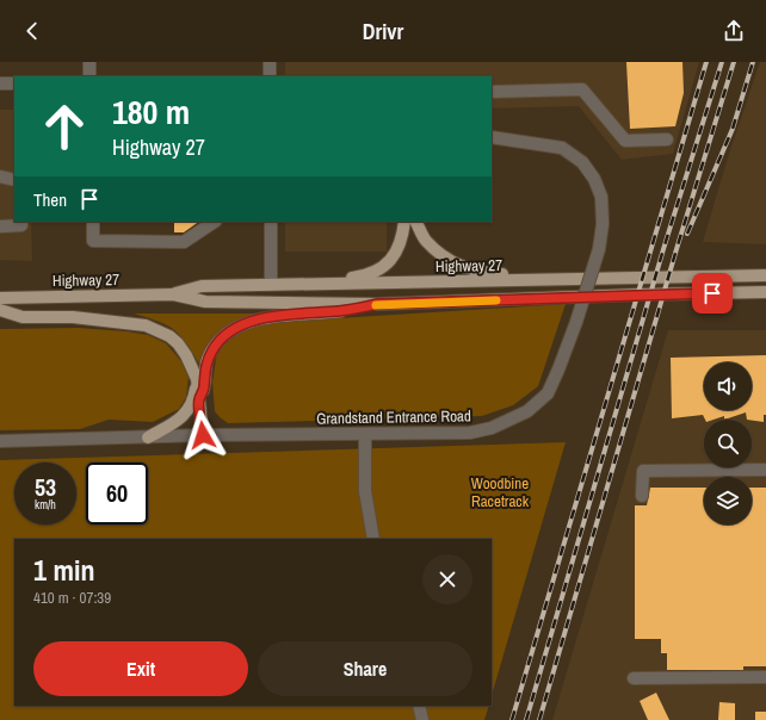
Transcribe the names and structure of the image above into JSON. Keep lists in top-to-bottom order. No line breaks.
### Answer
{"streets":{"main road":["Highway 27"],"street":["Grandstand Entrance Road"]},"parks":["Woodbine Racetrack"],"page":{"header":"Drivr","turn":["180 m","Highway 27"],"then":"Then","speed":"53 km/h","limit":"60","heading":["1 min","410 m · 07:39"],"buttons":["Exit","Share"]}}
